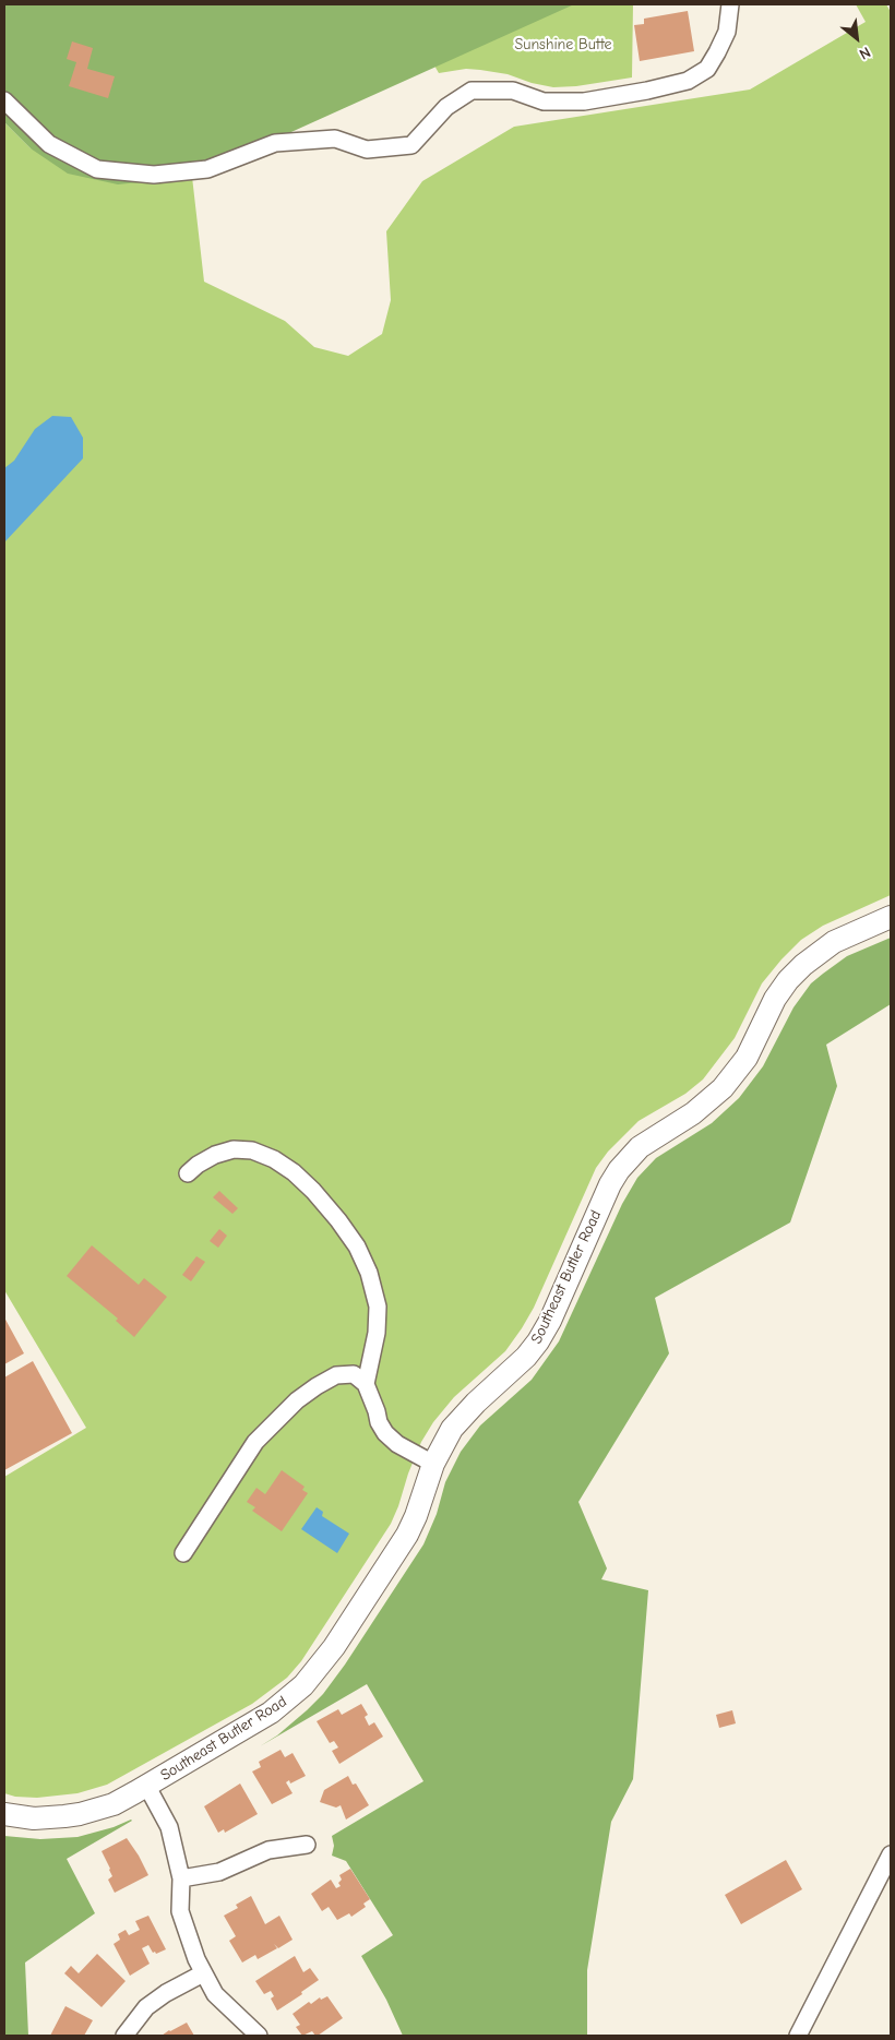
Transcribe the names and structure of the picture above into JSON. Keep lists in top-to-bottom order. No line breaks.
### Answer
{"streets":{"main road":["Southeast Butler Road"]},"parks":["Sunshine Butte"],"north":"bottom right"}
